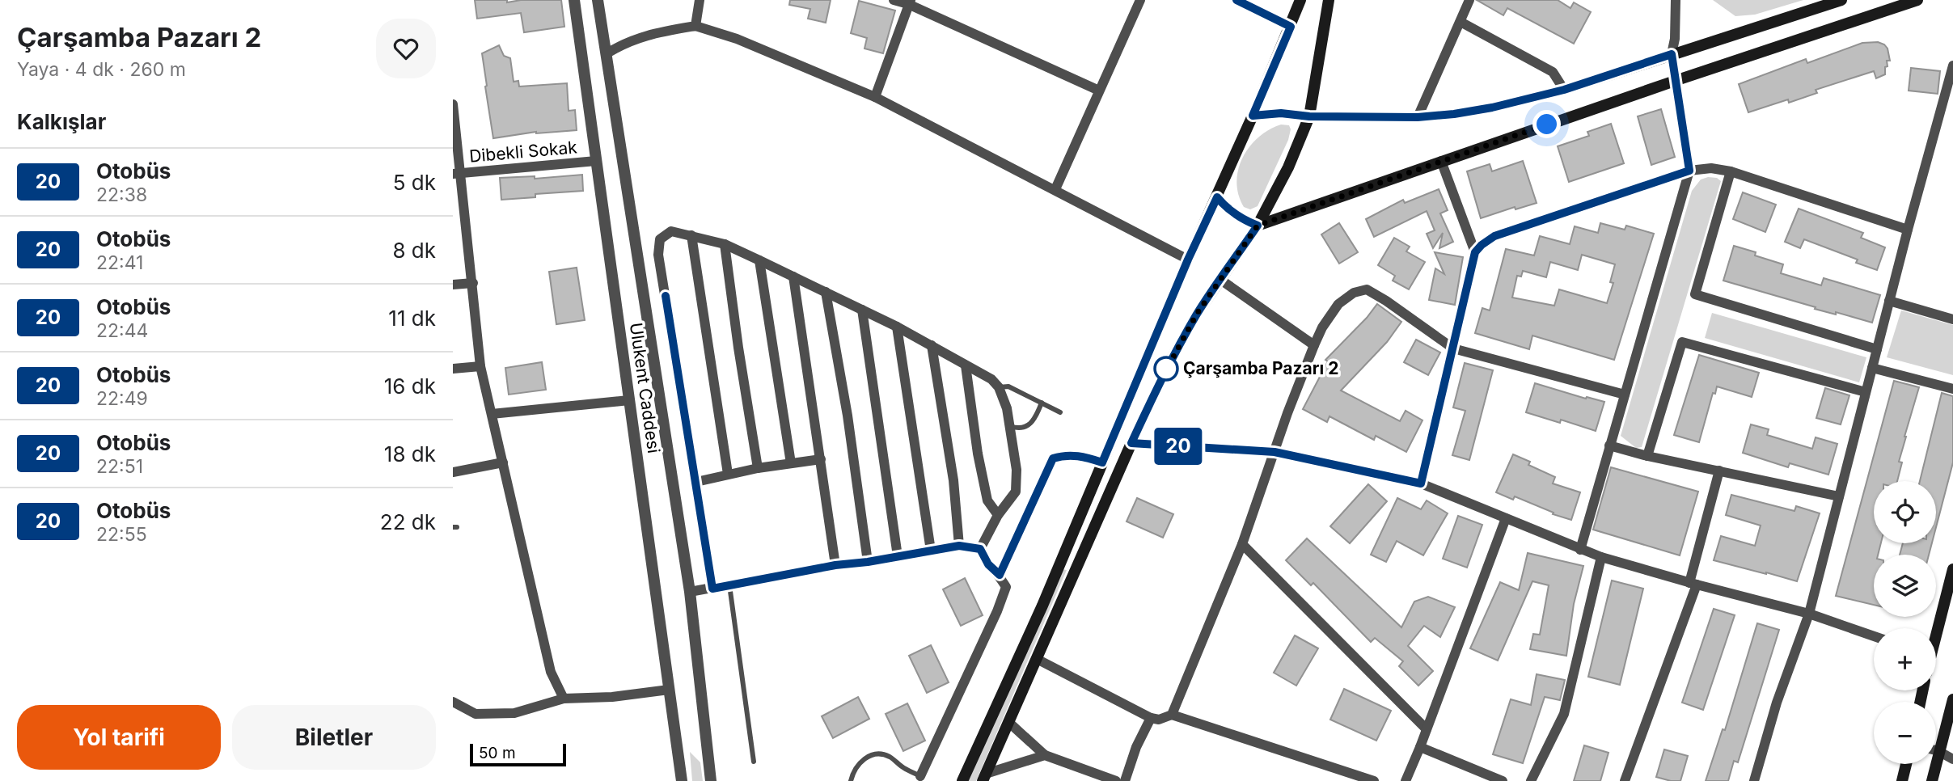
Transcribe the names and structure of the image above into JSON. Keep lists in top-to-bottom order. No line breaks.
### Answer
{"streets":{"street":["Dibekli Sokak","Ulukent Caddesi"]},"crossings":[["Dibekli Sokak","Ulukent Caddesi"]],"places":["Çarşamba Pazarı 2"],"lines":["bus line 20"],"scale_bar":"50 m","page":{"heading":[["Çarşamba Pazarı 2","Yaya · 4 dk · 260 m"],"Kalkışlar"],"on_map":"20","list":[{"mark":"20","name":"Otobüs","note":"22:38","value":"5 dk"},{"mark":"20","name":"Otobüs","note":"22:41","value":"8 dk"},{"mark":"20","name":"Otobüs","note":"22:44","value":"11 dk"},{"mark":"20","name":"Otobüs","note":"22:49","value":"16 dk"},{"mark":"20","name":"Otobüs","note":"22:51","value":"18 dk"},{"mark":"20","name":"Otobüs","note":"22:55","value":"22 dk"}],"map_buttons":["+","−"],"buttons":["Yol tarifi","Biletler"],"scale":"50 m"}}
